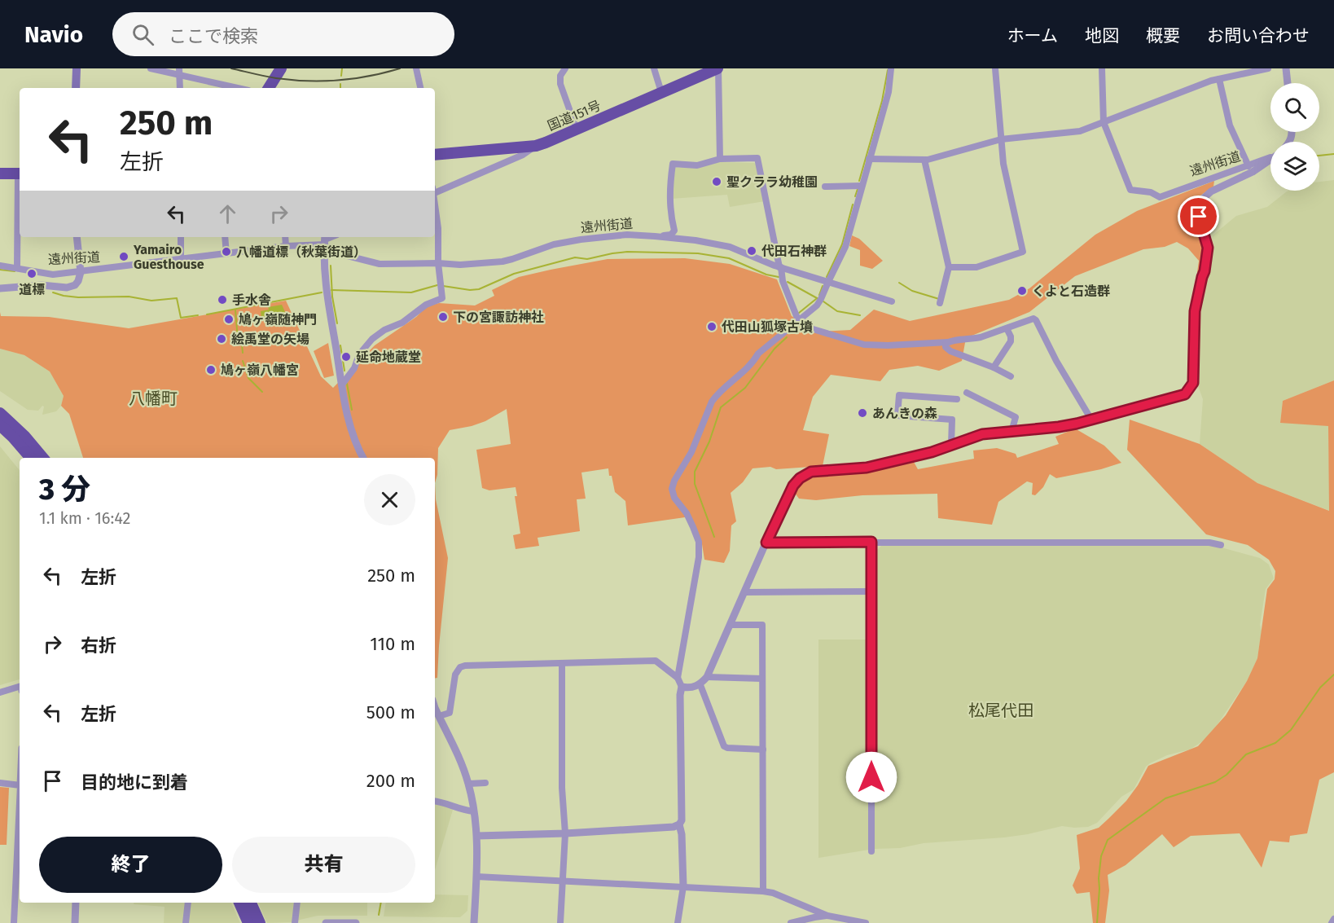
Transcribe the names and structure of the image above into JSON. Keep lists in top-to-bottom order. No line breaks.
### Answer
{"streets":{"highway":["国道151号"],"street":["遠州街道"]},"districts":["八幡町","松尾代田"],"places":["聖クララ幼稚園","代田石神群","八幡道標（秋葉街道）","Yamairo Guesthouse","道標","くよと石造群","手水舎","下の宮諏訪神社","鳩ヶ嶺随神門","代田山狐塚古墳","絵禹堂の矢場","延命地蔵堂","鳩ヶ嶺八幡宮","あんきの森"],"page":{"header":"Navio","search":"ここで検索","nav":["ホーム","地図","概要","お問い合わせ"],"turn":["250 m","左折"],"heading":["3 分","1.1 km · 16:42"],"list":[{"name":"左折","value":"250 m"},{"name":"右折","value":"110 m"},{"name":"左折","value":"500 m"},{"name":"目的地に到着","value":"200 m"}],"buttons":["終了","共有"]}}
